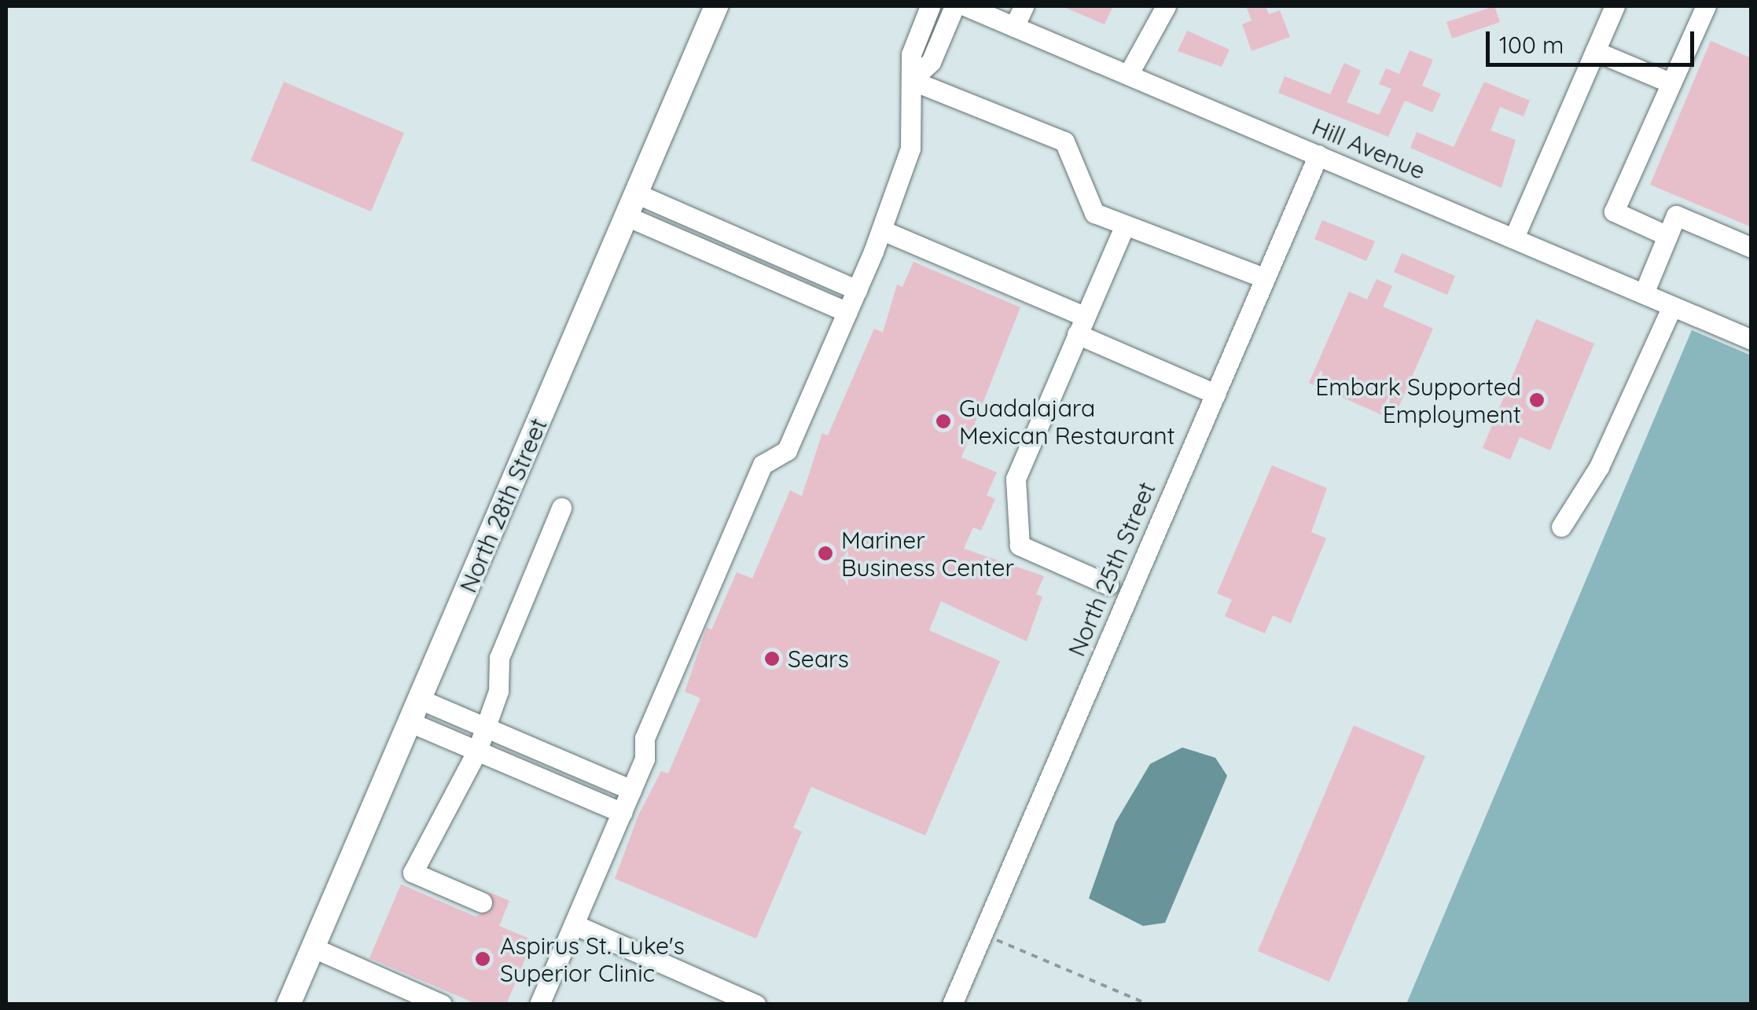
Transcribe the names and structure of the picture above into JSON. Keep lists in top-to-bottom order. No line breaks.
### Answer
{"streets":{"main road":["North 28th Street"],"street":["Hill Avenue","North 25th Street"]},"crossings":[["Hill Avenue","North 25th Street"]],"places":["Embark Supported Employment","Guadalajara Mexican Restaurant","Mariner Business Center","Sears","Aspirus St. Luke's Superior Clinic"],"scale_bar":"100 m"}
